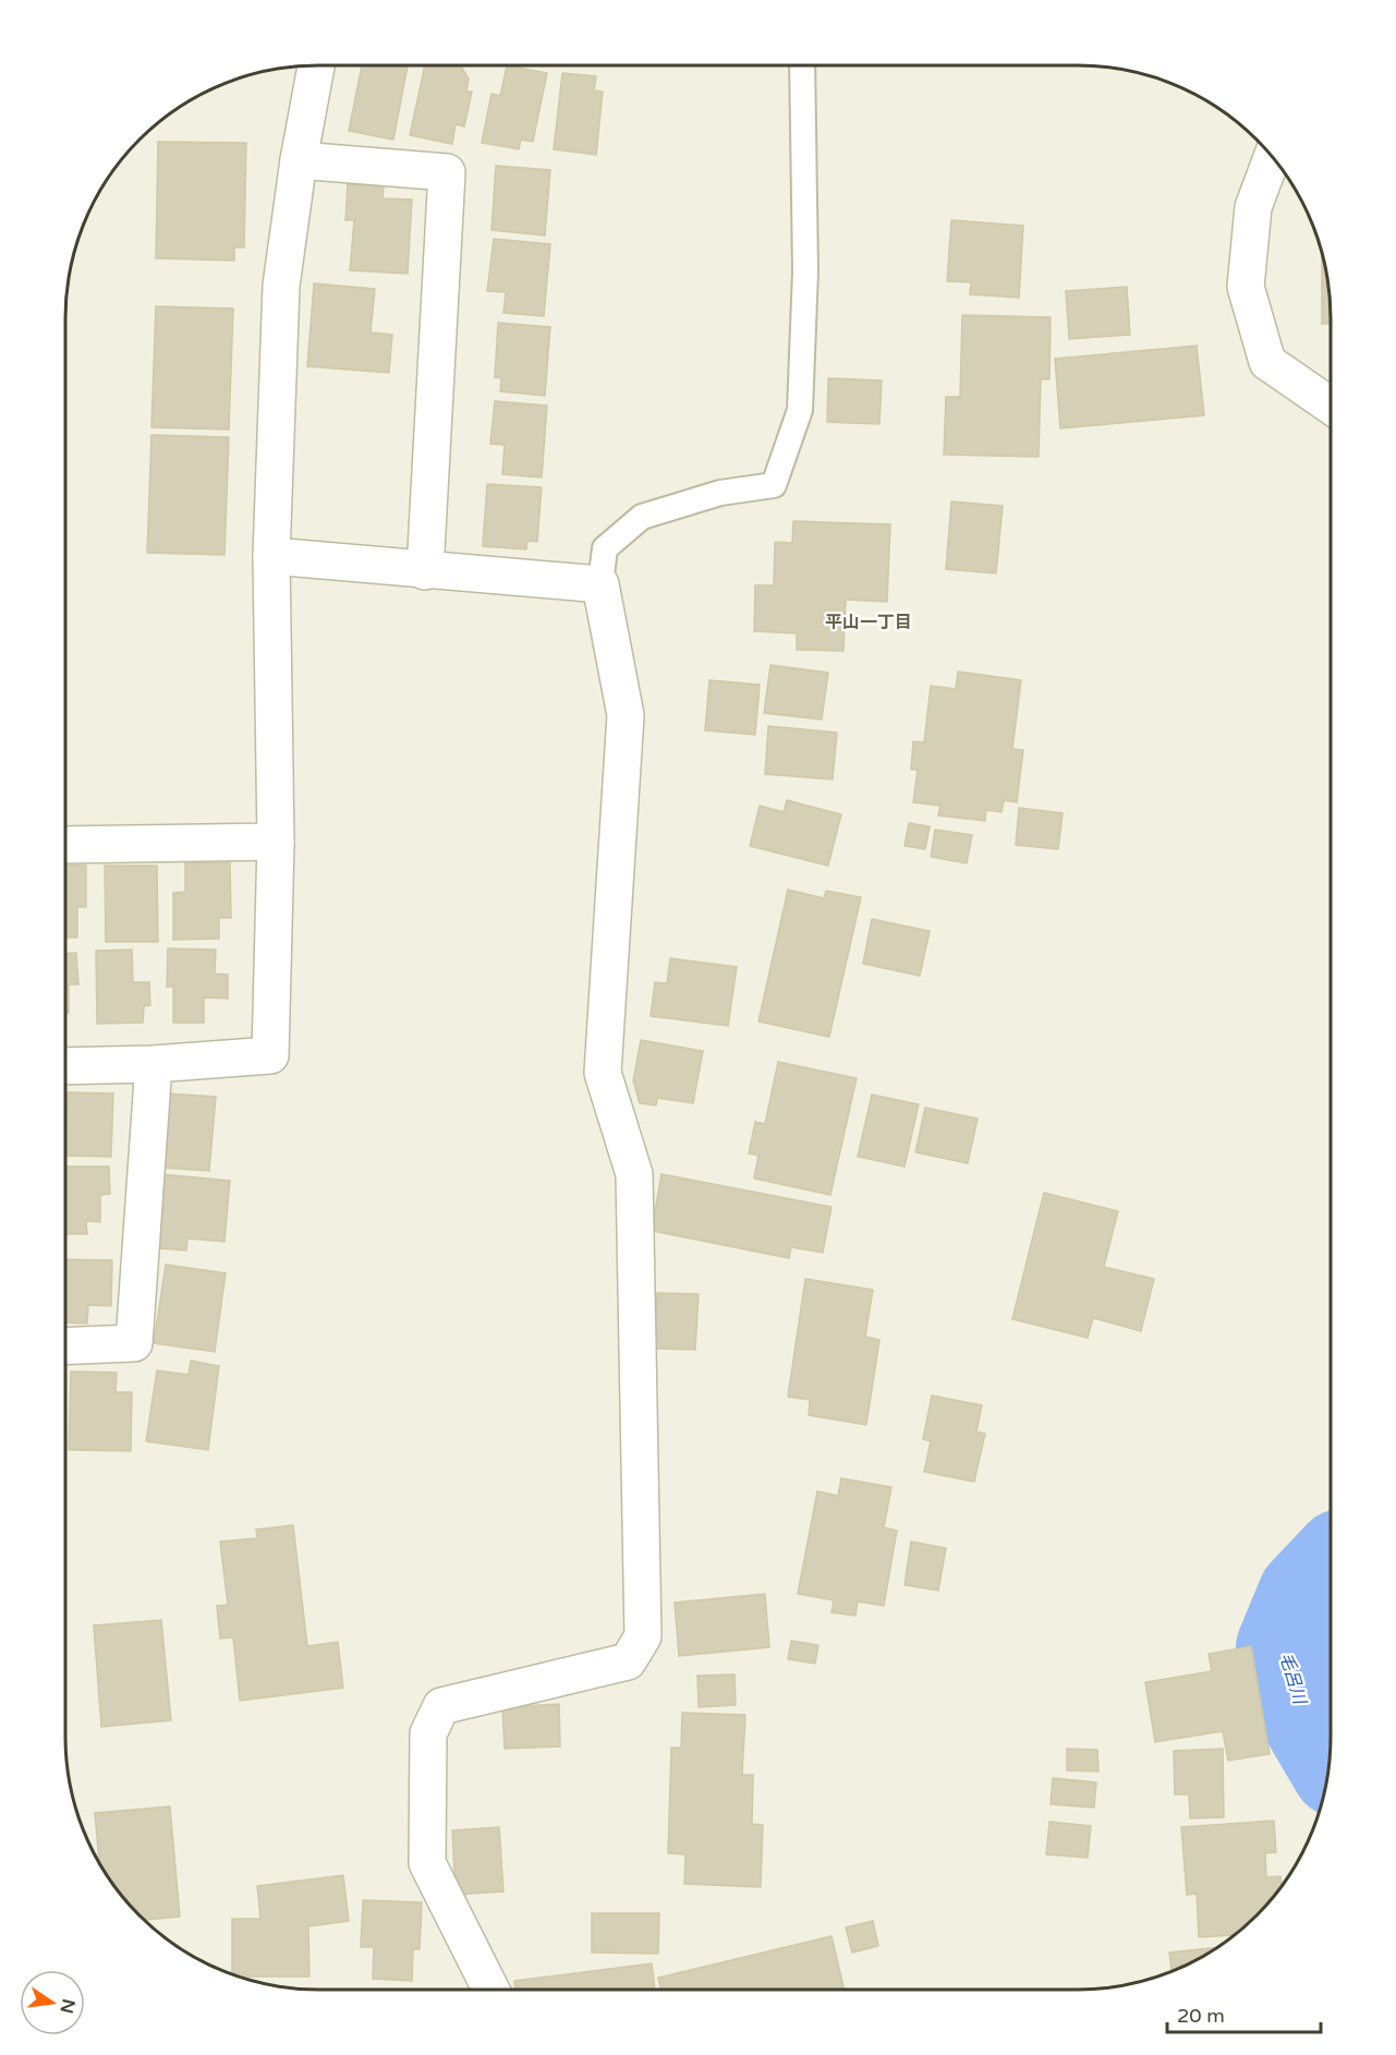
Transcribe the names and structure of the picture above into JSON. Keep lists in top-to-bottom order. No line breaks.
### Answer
{"districts":["平山一丁目"],"water":["毛呂川"],"scale_bar":"20 m","north":"right"}
